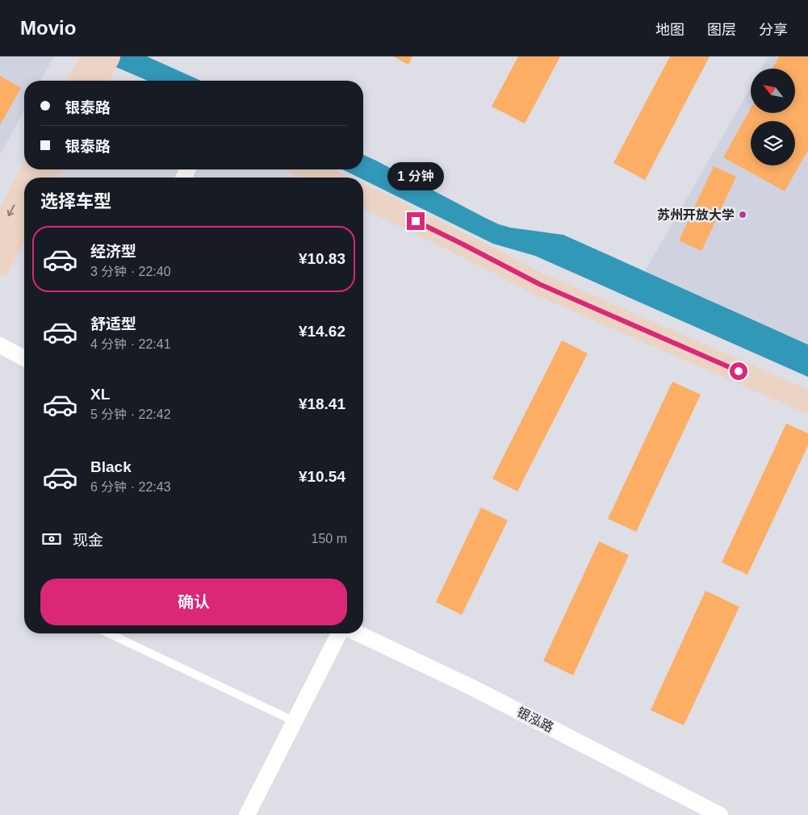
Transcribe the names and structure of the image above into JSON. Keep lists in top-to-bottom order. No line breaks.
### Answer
{"streets":{"street":["银泓路"]},"places":["苏州开放大学"],"north":"top left","page":{"header":"Movio","nav":["地图","图层","分享"],"banner":["银泰路","银泰路"],"bubble":"1 分钟","heading":"选择车型","list":[{"name":"经济型","note":"3 分钟 · 22:40","value":"¥10.83"},{"name":"舒适型","note":"4 分钟 · 22:41","value":"¥14.62"},{"name":"XL","note":"5 分钟 · 22:42","value":"¥18.41"},{"name":"Black","note":"6 分钟 · 22:43","value":"¥10.54"}],"pay":["现金","150 m"],"buttons":"确认"}}
